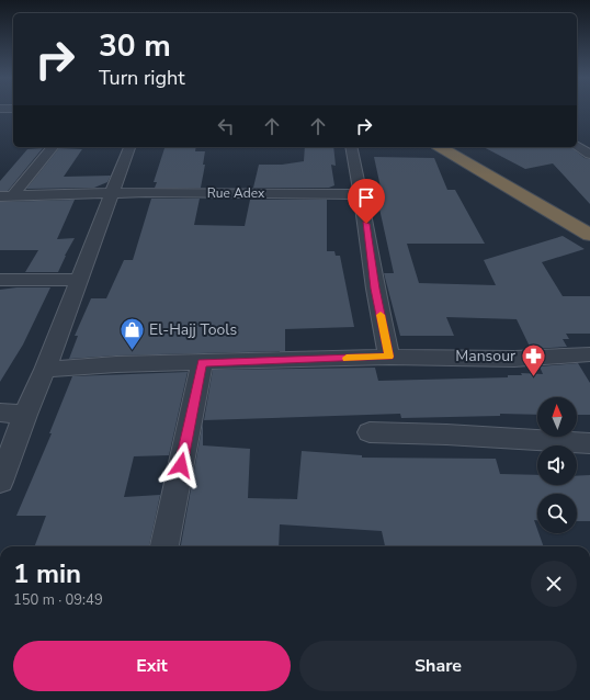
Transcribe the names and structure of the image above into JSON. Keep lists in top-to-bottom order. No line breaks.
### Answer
{"streets":{"street":["Rue Adex"]},"places":{"shop":["El-Hajj Tools"],"pharmacy":["Mansour"]},"north":"top","page":{"turn":["30 m","Turn right"],"heading":["1 min","150 m · 09:49"],"buttons":["Exit","Share"]}}
